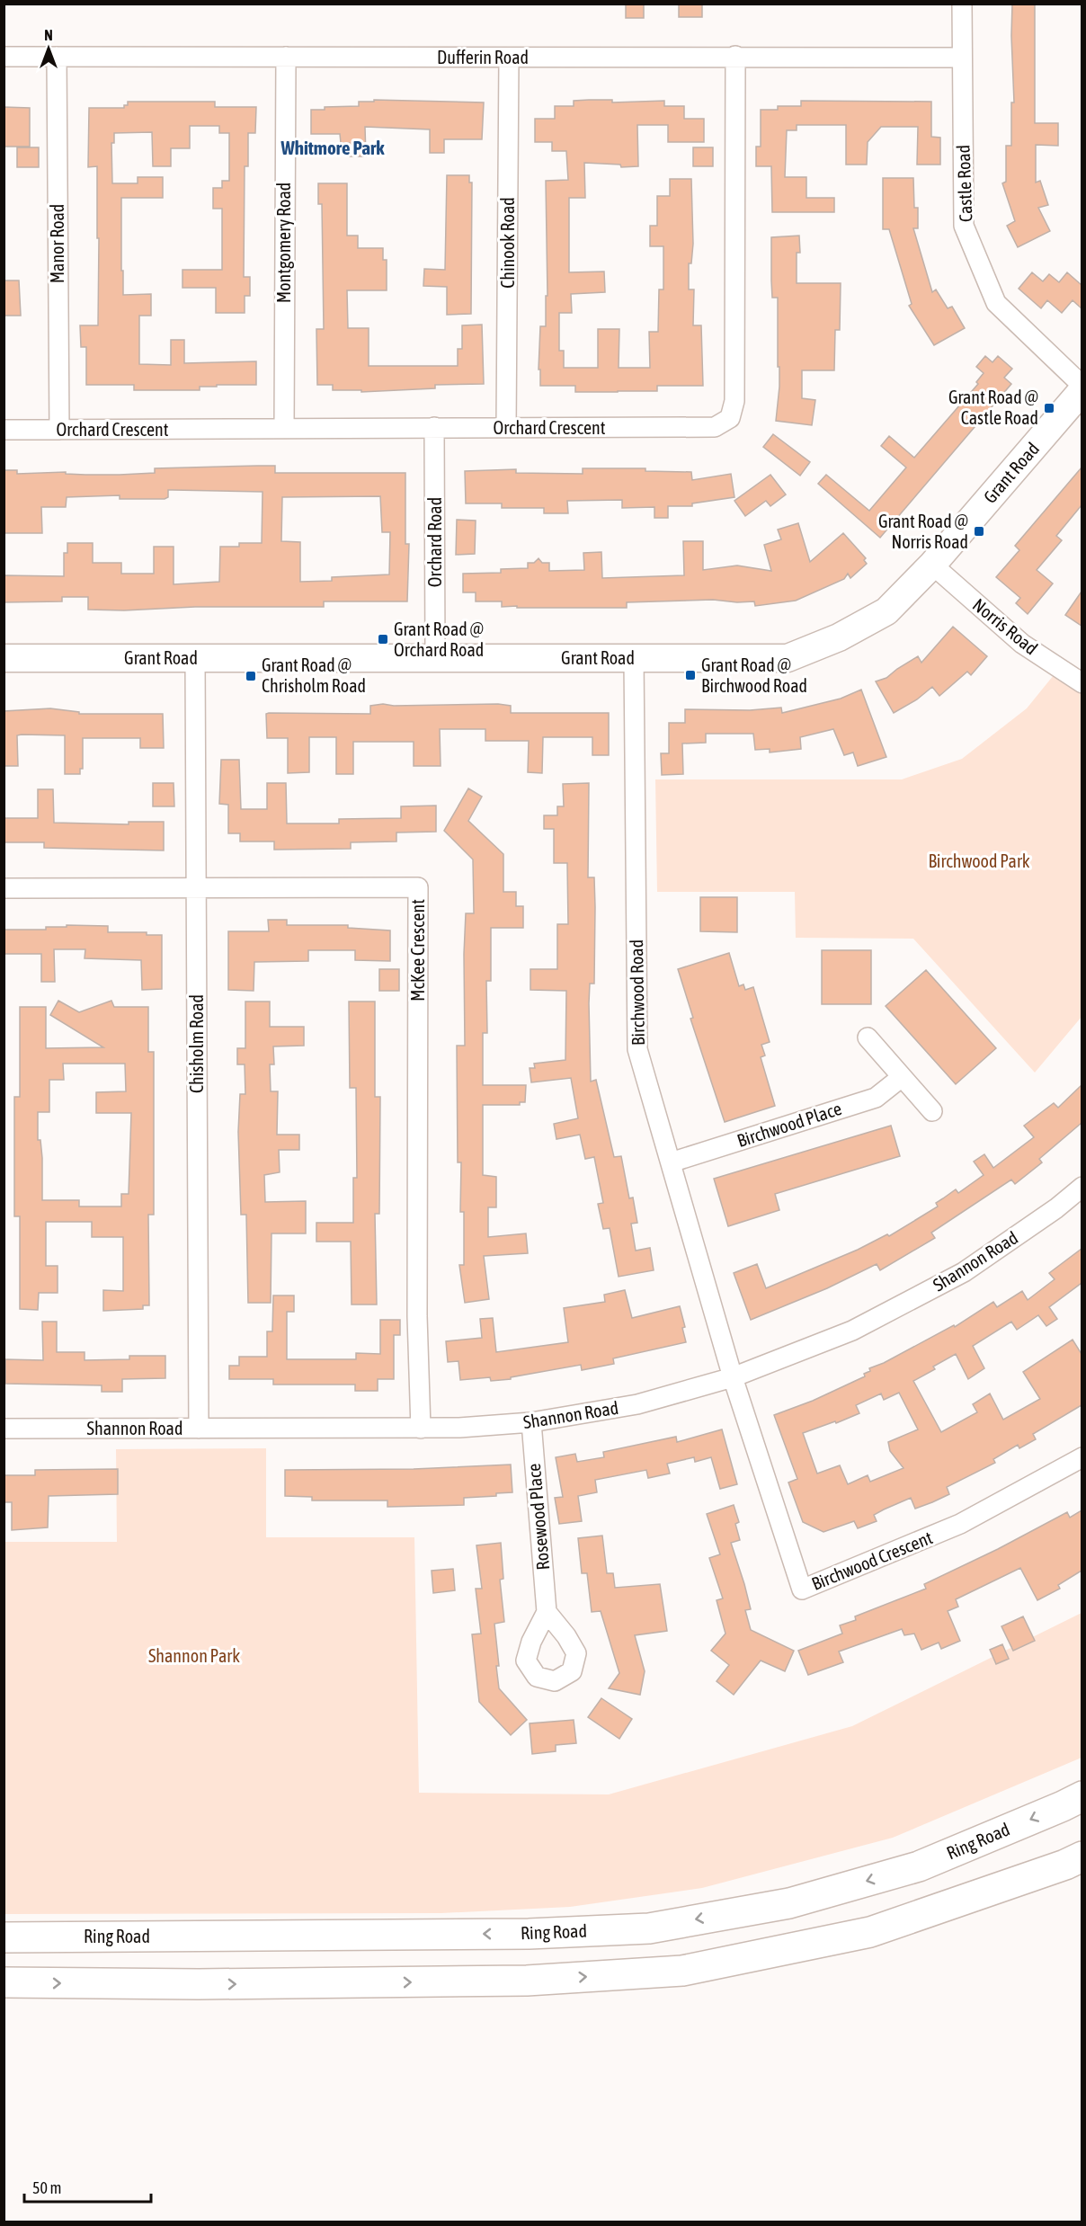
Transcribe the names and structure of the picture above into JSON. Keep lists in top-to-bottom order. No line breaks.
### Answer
{"streets":{"highway":["Ring Road"],"street":["Dufferin Road","Castle Road","Montgomery Road","Chinook Road","Manor Road","Orchard Crescent","Grant Road","Orchard Road","Norris Road","McKee Crescent","Birchwood Road","Chisholm Road","Birchwood Place","Shannon Road","Rosewood Place","Birchwood Crescent"]},"crossings":[["Dufferin Road","Castle Road"],["Dufferin Road","Montgomery Road"],["Dufferin Road","Chinook Road"],["Dufferin Road","Manor Road"],["Dufferin Road","Orchard Crescent"],["Montgomery Road","Orchard Crescent"],["Chinook Road","Orchard Crescent"],["Manor Road","Orchard Crescent"],["Orchard Crescent","Orchard Road"],["Grant Road","Orchard Road"],["Grant Road","Norris Road"],["Grant Road","Birchwood Road"],["Grant Road","Chisholm Road"],["McKee Crescent","Chisholm Road"],["McKee Crescent","Shannon Road"],["Birchwood Road","Birchwood Place"],["Birchwood Road","Shannon Road"],["Birchwood Road","Birchwood Crescent"],["Chisholm Road","Shannon Road"],["Shannon Road","Rosewood Place"],["Shannon Road","Birchwood Crescent"]],"districts":["Whitmore Park"],"parks":["Birchwood Park","Shannon Park"],"places":{"transit":["Grant Road @ Castle Road","Grant Road @ Norris Road","Grant Road @ Orchard Road","Grant Road @ Birchwood Road","Grant Road @ Chrisholm Road"]},"scale_bar":"50 m","north":"top"}
